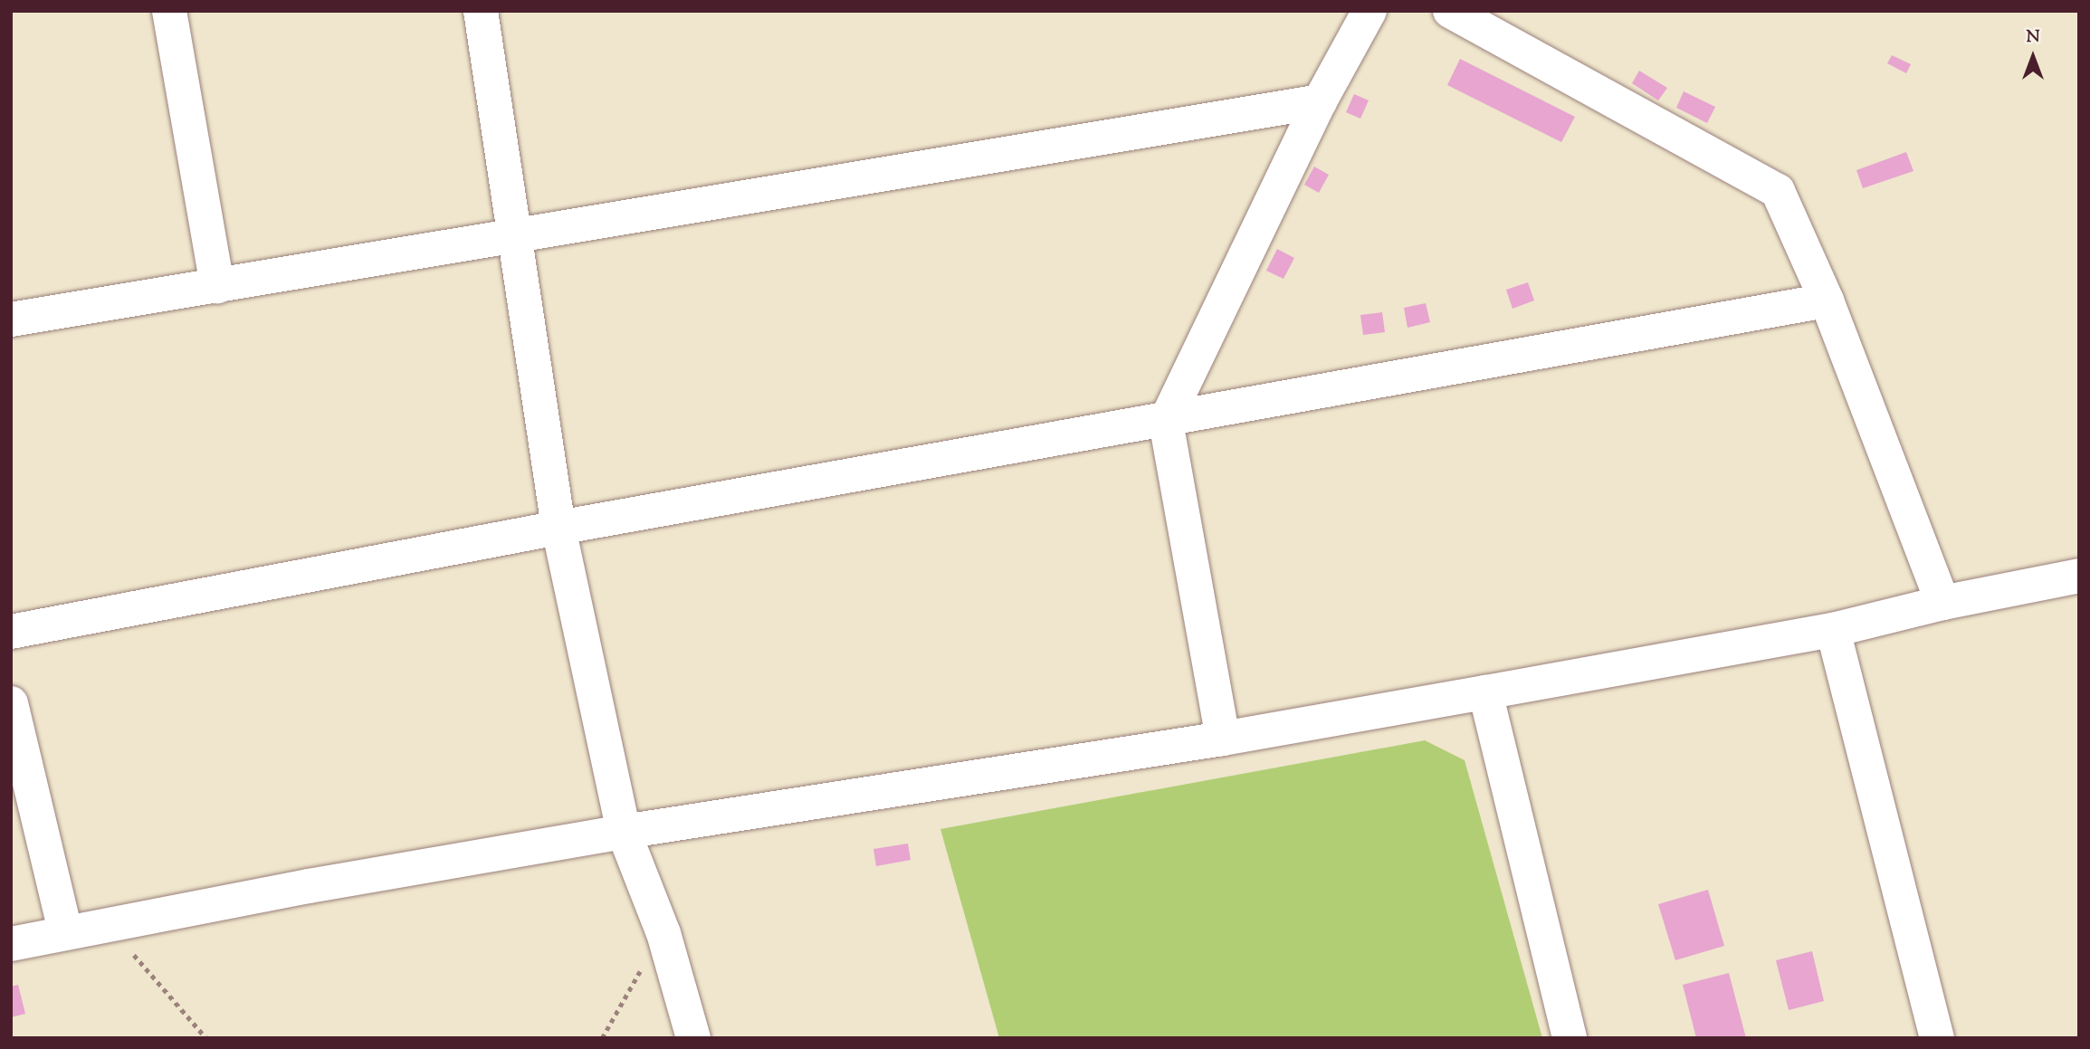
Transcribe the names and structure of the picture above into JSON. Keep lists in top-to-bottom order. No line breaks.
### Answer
{"north":"top"}
